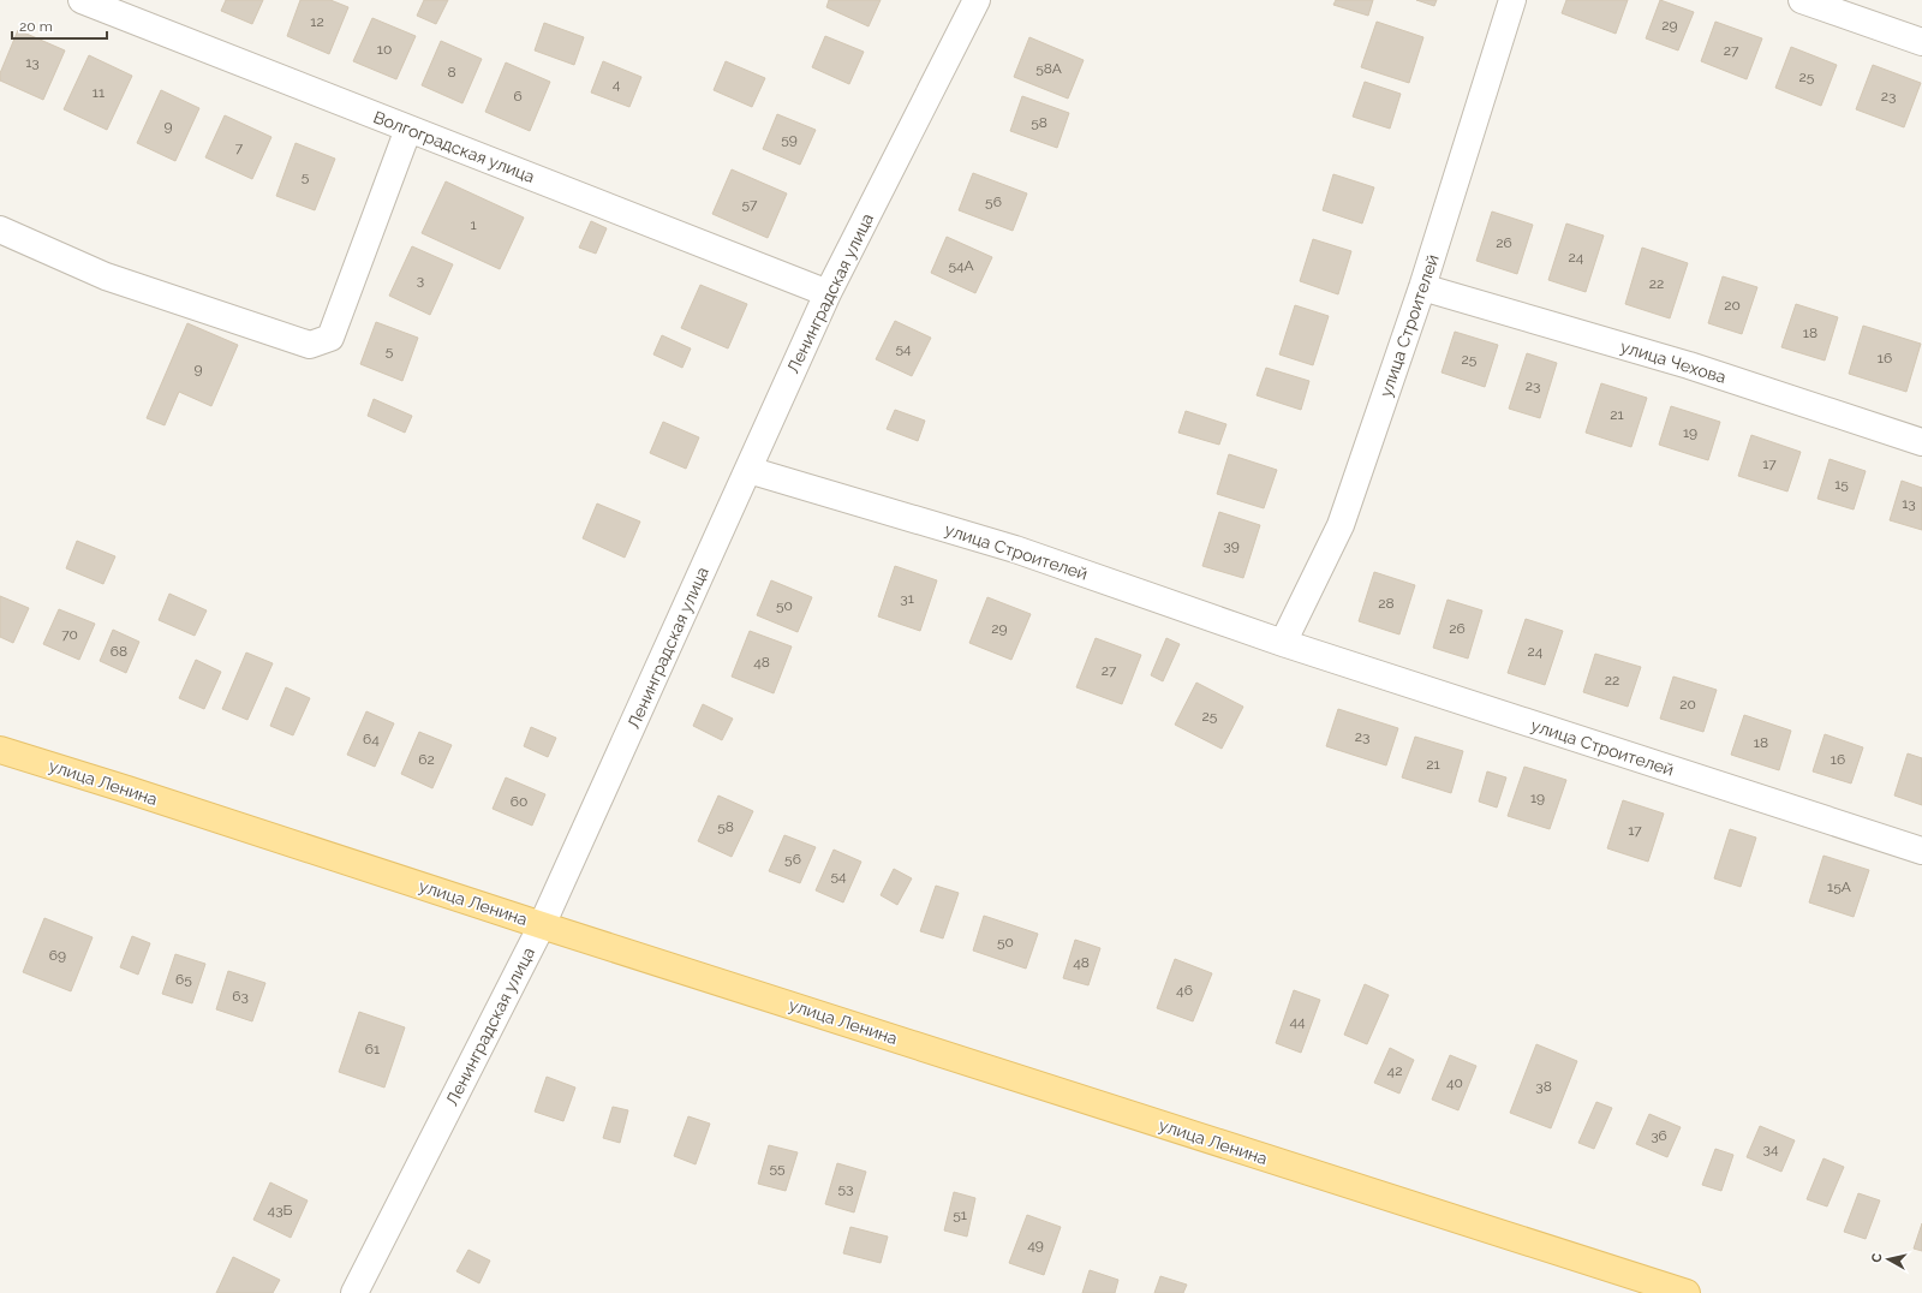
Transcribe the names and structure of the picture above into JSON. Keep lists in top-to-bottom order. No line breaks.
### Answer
{"streets":{"main road":["улица Ленина"],"street":["Волгоградская улица","Ленинградская улица","улица Строителей","улица Чехова"]},"crossings":[["Волгоградская улица","Ленинградская улица"],["Ленинградская улица","улица Строителей"],["Ленинградская улица","улица Ленина"],["улица Строителей","улица Чехова"]],"house_numbers":["12","29","10","27","13","58А","8","25","4","11","6","23","58","9","59","7","5","56","57","1","26","24","54А","3","22","20","18","54","5","16","25","9","23","21","19","17","15","13","39","31","28","50","29","26","70","68","24","48","27","22","20","25","23","64","18","62","16","21","19","60","58","17","56","54","15А","50","69","48","65","46","63","44","61","42","40","38","36","34","55","53","43Б","51","49"],"scale_bar":"20 m","north":"left"}
